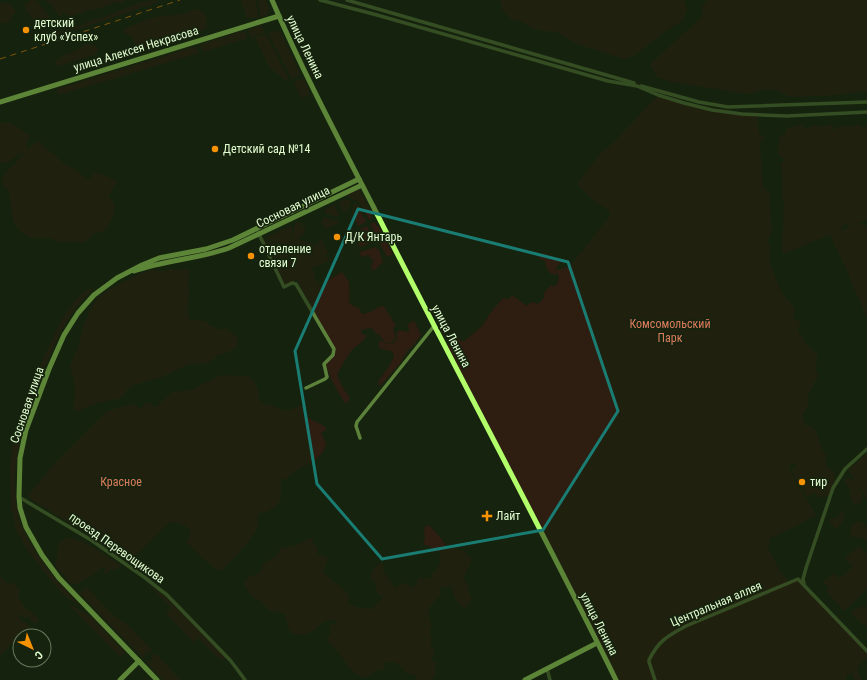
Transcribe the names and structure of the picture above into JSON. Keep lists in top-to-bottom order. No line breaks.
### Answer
{"streets":{"street":["улица Ленина","улица Алексея Некрасова","Сосновая улица","проезд Перевощикова","Центральная аллея"]},"crossings":[["улица Ленина","улица Алексея Некрасова"],["улица Ленина","Сосновая улица"],["Сосновая улица","проезд Перевощикова"]],"parks":["Комсомольский Парк","Красное"],"places":{"other":["детский клуб «Успех»","Детский сад №14","Д/К Янтарь","отделение связи 7","тир"],"health":["Лайт"]},"north":"bottom right"}
